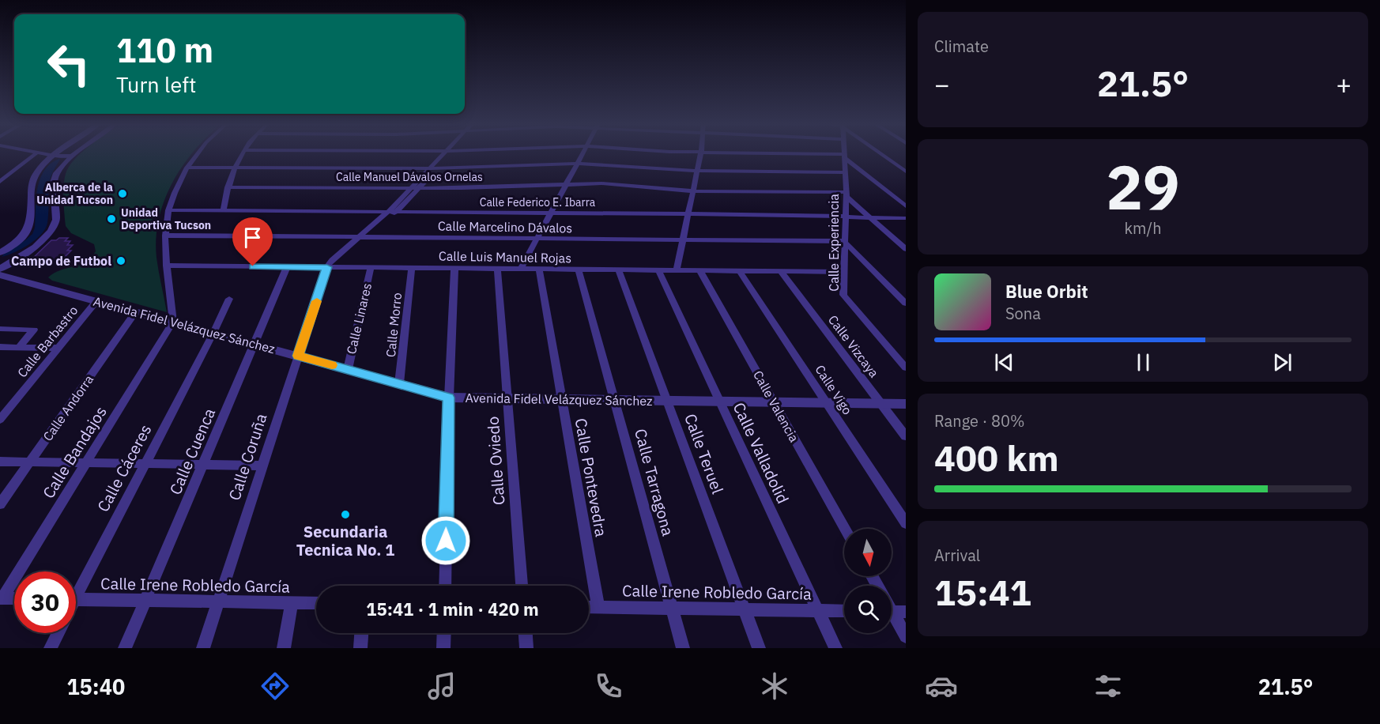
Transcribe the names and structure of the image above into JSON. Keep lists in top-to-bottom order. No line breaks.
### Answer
{"streets":{"street":["Calle Manuel Dávalos Ornelas","Calle Federico E. Ibarra","Calle Marcelino Dávalos","Calle Experiencia","Calle Luis Manuel Rojas","Calle Linares","Avenida Fidel Velázquez Sánchez","Calle Morro","Calle Barbastro","Calle Vizcaya","Calle Vigo","Calle Valencia","Calle Andorra","Calle Cuenca","Calle Bandajos","Calle Valladolid","Calle Teruel","Calle Coruña","Calle Oviedo","Calle Cáceres","Calle Pontevedra","Calle Tarragona","Calle Irene Robledo García"]},"crossings":[["Calle Manuel Dávalos Ornelas","Calle Experiencia"],["Calle Federico E. Ibarra","Calle Experiencia"],["Calle Marcelino Dávalos","Calle Experiencia"],["Calle Experiencia","Calle Luis Manuel Rojas"],["Calle Luis Manuel Rojas","Calle Linares"],["Calle Luis Manuel Rojas","Calle Morro"],["Calle Luis Manuel Rojas","Calle Vizcaya"],["Calle Luis Manuel Rojas","Calle Vigo"],["Calle Luis Manuel Rojas","Calle Valencia"],["Calle Luis Manuel Rojas","Calle Cuenca"],["Calle Luis Manuel Rojas","Calle Valladolid"],["Calle Luis Manuel Rojas","Calle Teruel"],["Calle Luis Manuel Rojas","Calle Coruña"],["Calle Luis Manuel Rojas","Calle Oviedo"],["Calle Luis Manuel Rojas","Calle Pontevedra"],["Calle Luis Manuel Rojas","Calle Tarragona"],["Calle Linares","Avenida Fidel Velázquez Sánchez"],["Avenida Fidel Velázquez Sánchez","Calle Morro"],["Avenida Fidel Velázquez Sánchez","Calle Barbastro"],["Avenida Fidel Velázquez Sánchez","Calle Vizcaya"],["Avenida Fidel Velázquez Sánchez","Calle Vigo"],["Avenida Fidel Velázquez Sánchez","Calle Valencia"],["Avenida Fidel Velázquez Sánchez","Calle Andorra"],["Avenida Fidel Velázquez Sánchez","Calle Cuenca"],["Avenida Fidel Velázquez Sánchez","Calle Bandajos"],["Avenida Fidel Velázquez Sánchez","Calle Valladolid"],["Avenida Fidel Velázquez Sánchez","Calle Teruel"],["Avenida Fidel Velázquez Sánchez","Calle Coruña"],["Avenida Fidel Velázquez Sánchez","Calle Oviedo"],["Avenida Fidel Velázquez Sánchez","Calle Cáceres"],["Avenida Fidel Velázquez Sánchez","Calle Pontevedra"],["Avenida Fidel Velázquez Sánchez","Calle Tarragona"],["Calle Cuenca","Calle Irene Robledo García"],["Calle Valladolid","Calle Irene Robledo García"],["Calle Teruel","Calle Irene Robledo García"],["Calle Coruña","Calle Irene Robledo García"],["Calle Pontevedra","Calle Irene Robledo García"],["Calle Tarragona","Calle Irene Robledo García"]],"places":["Alberca de la Unidad Tucson","Unidad Deportiva Tucson","Campo de Futbol","Secundaria Tecnica No. 1"],"north":"bottom","page":{"tile":["Climate",["29","km/h"],["Range · 80%","400 km"],["Arrival","15:41"]],"turn":["110 m","Turn left"],"heat":["−","21.5°","+"],"song":["Blue Orbit","Sona"],"limit":"30","trip":"15:41 · 1 min · 420 m","tabs":["15:40","21.5°"]}}
